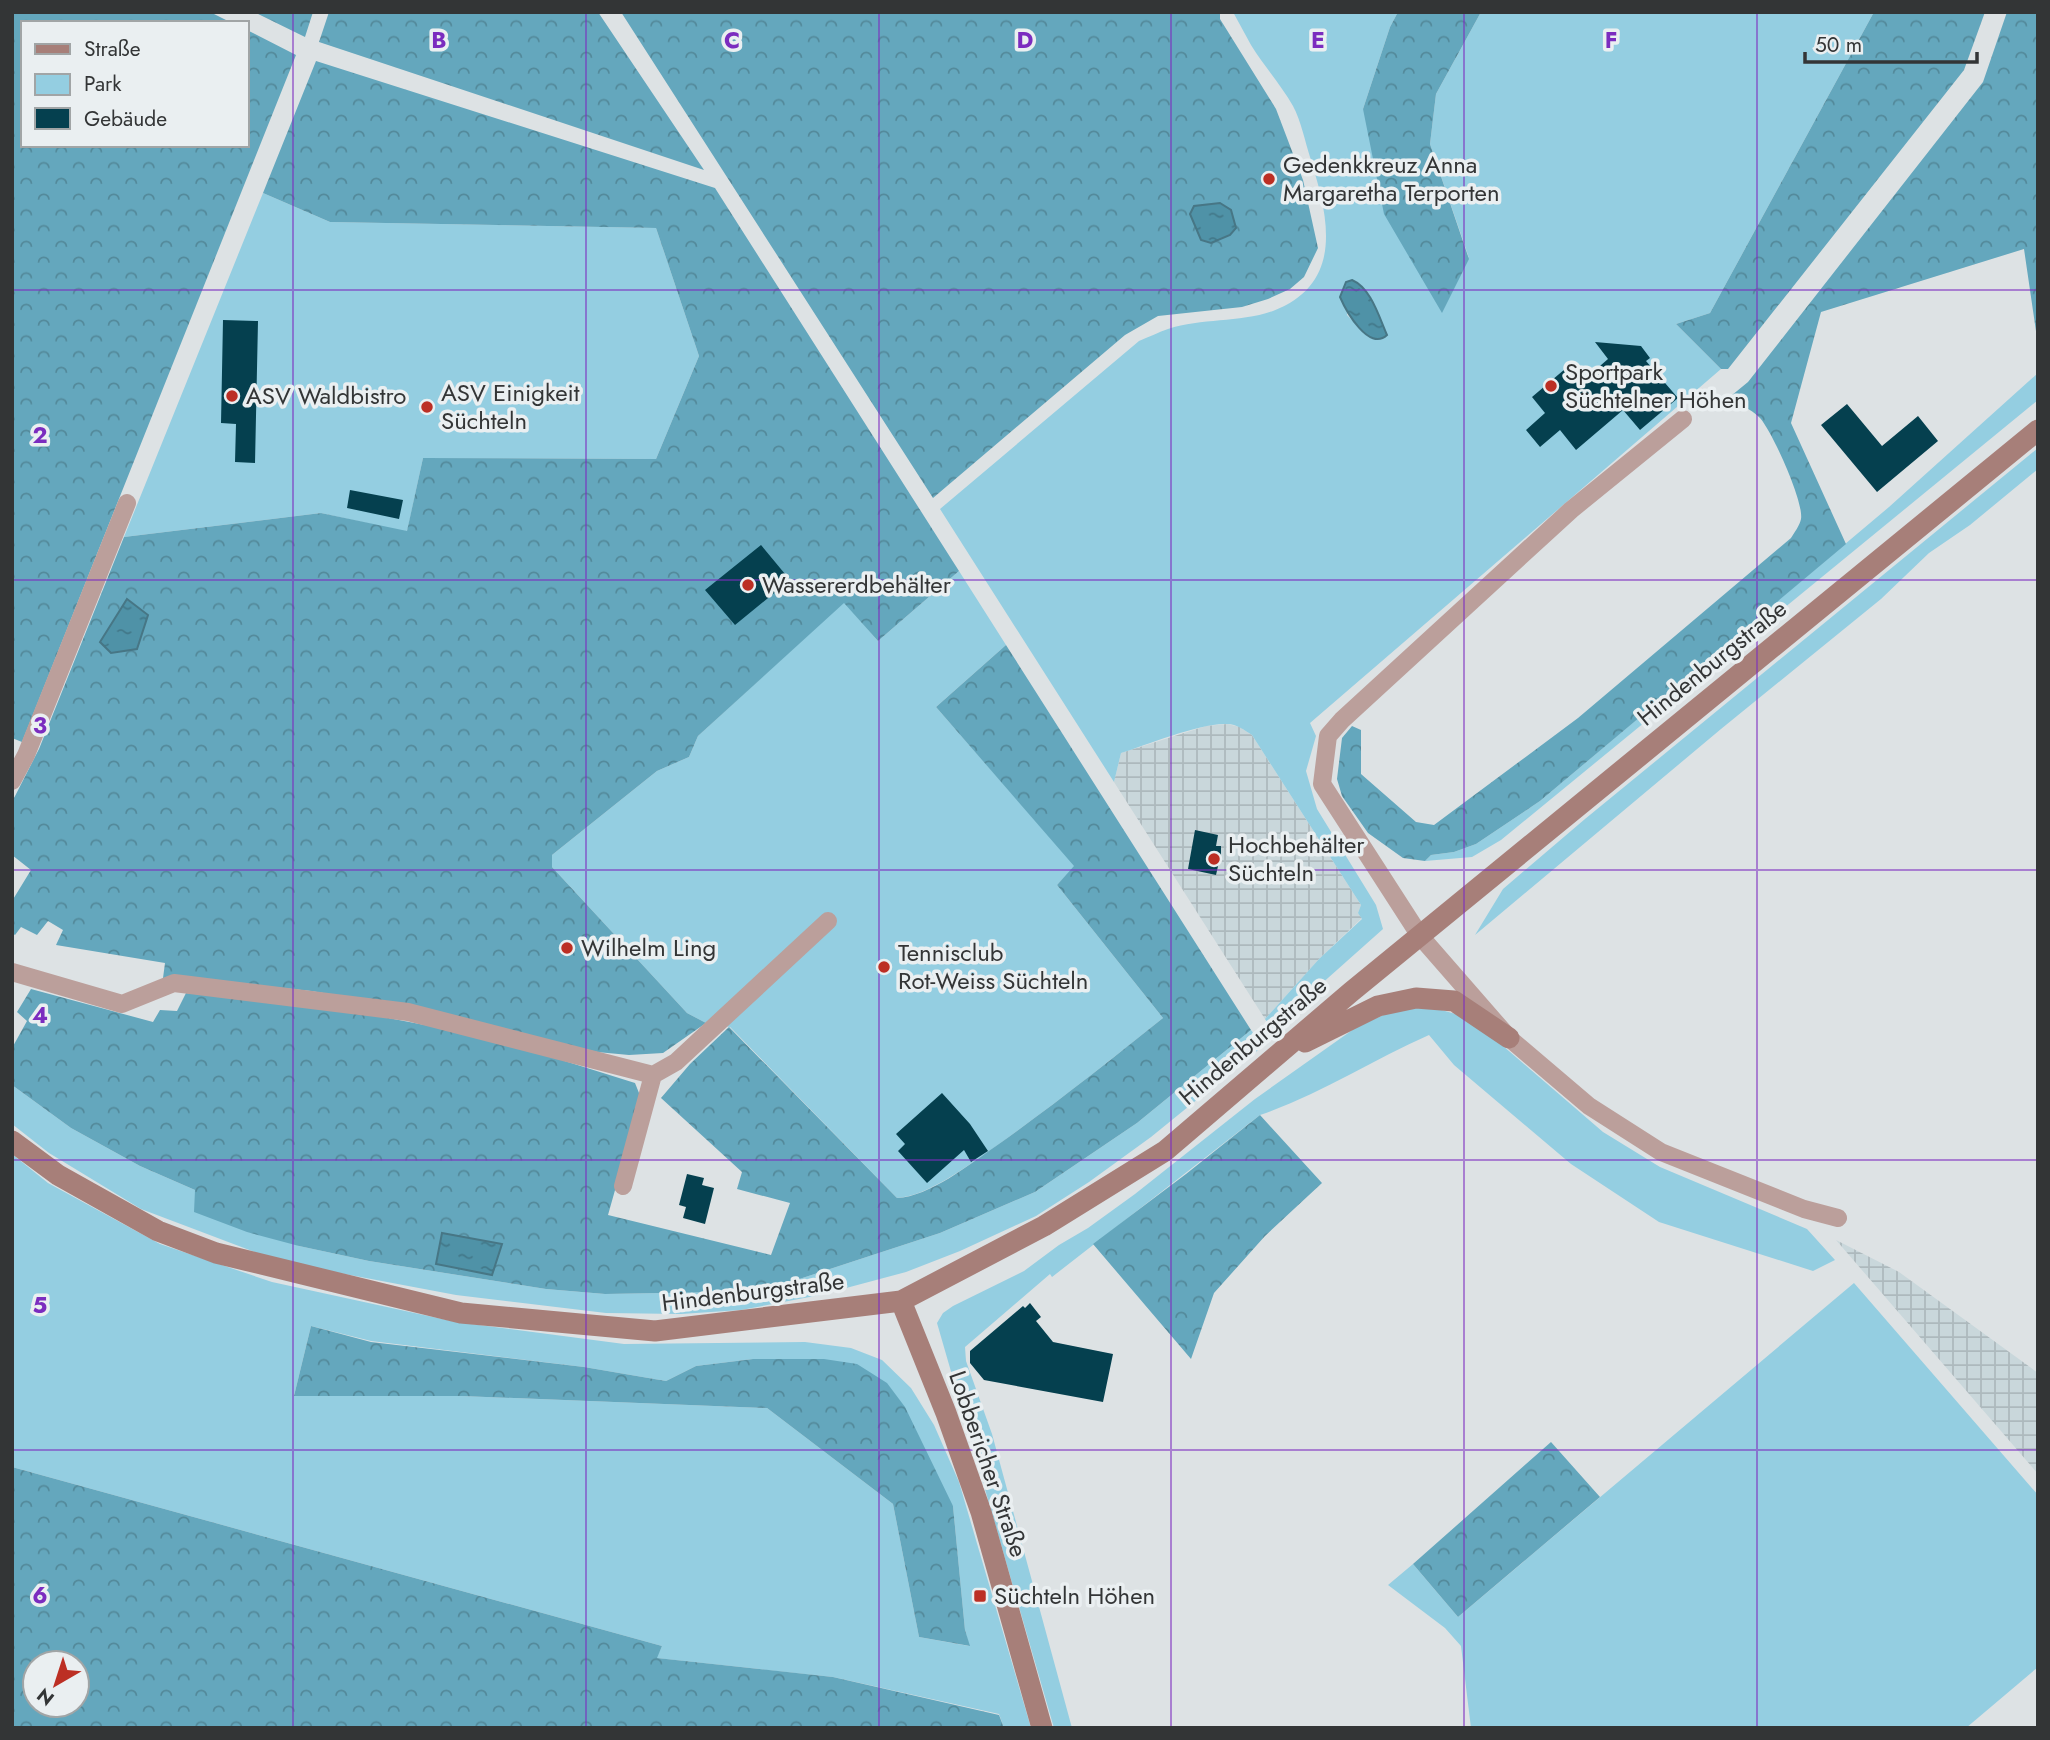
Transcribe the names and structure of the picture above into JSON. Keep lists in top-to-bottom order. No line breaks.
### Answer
{"streets":{"main road":["Hindenburgstraße","Lobbericher Straße"]},"crossings":[["Hindenburgstraße","Lobbericher Straße"]],"places":{"other":["Gedenkkreuz Anna Margaretha Terporten","Sportpark Süchtelner Höhen","ASV Waldbistro","ASV Einigkeit Süchteln","Wassererdbehälter","Hochbehälter Süchteln","Wilhelm Ling","Tennisclub Rot-Weiss Süchteln"],"transit":["Süchteln Höhen"]},"legend":["Straße","Park","Gebäude"],"scale_bar":"50 m","north":"bottom left","grid":{"columns":["B","C","D","E","F"],"rows":["2","3","4","5","6"]}}
